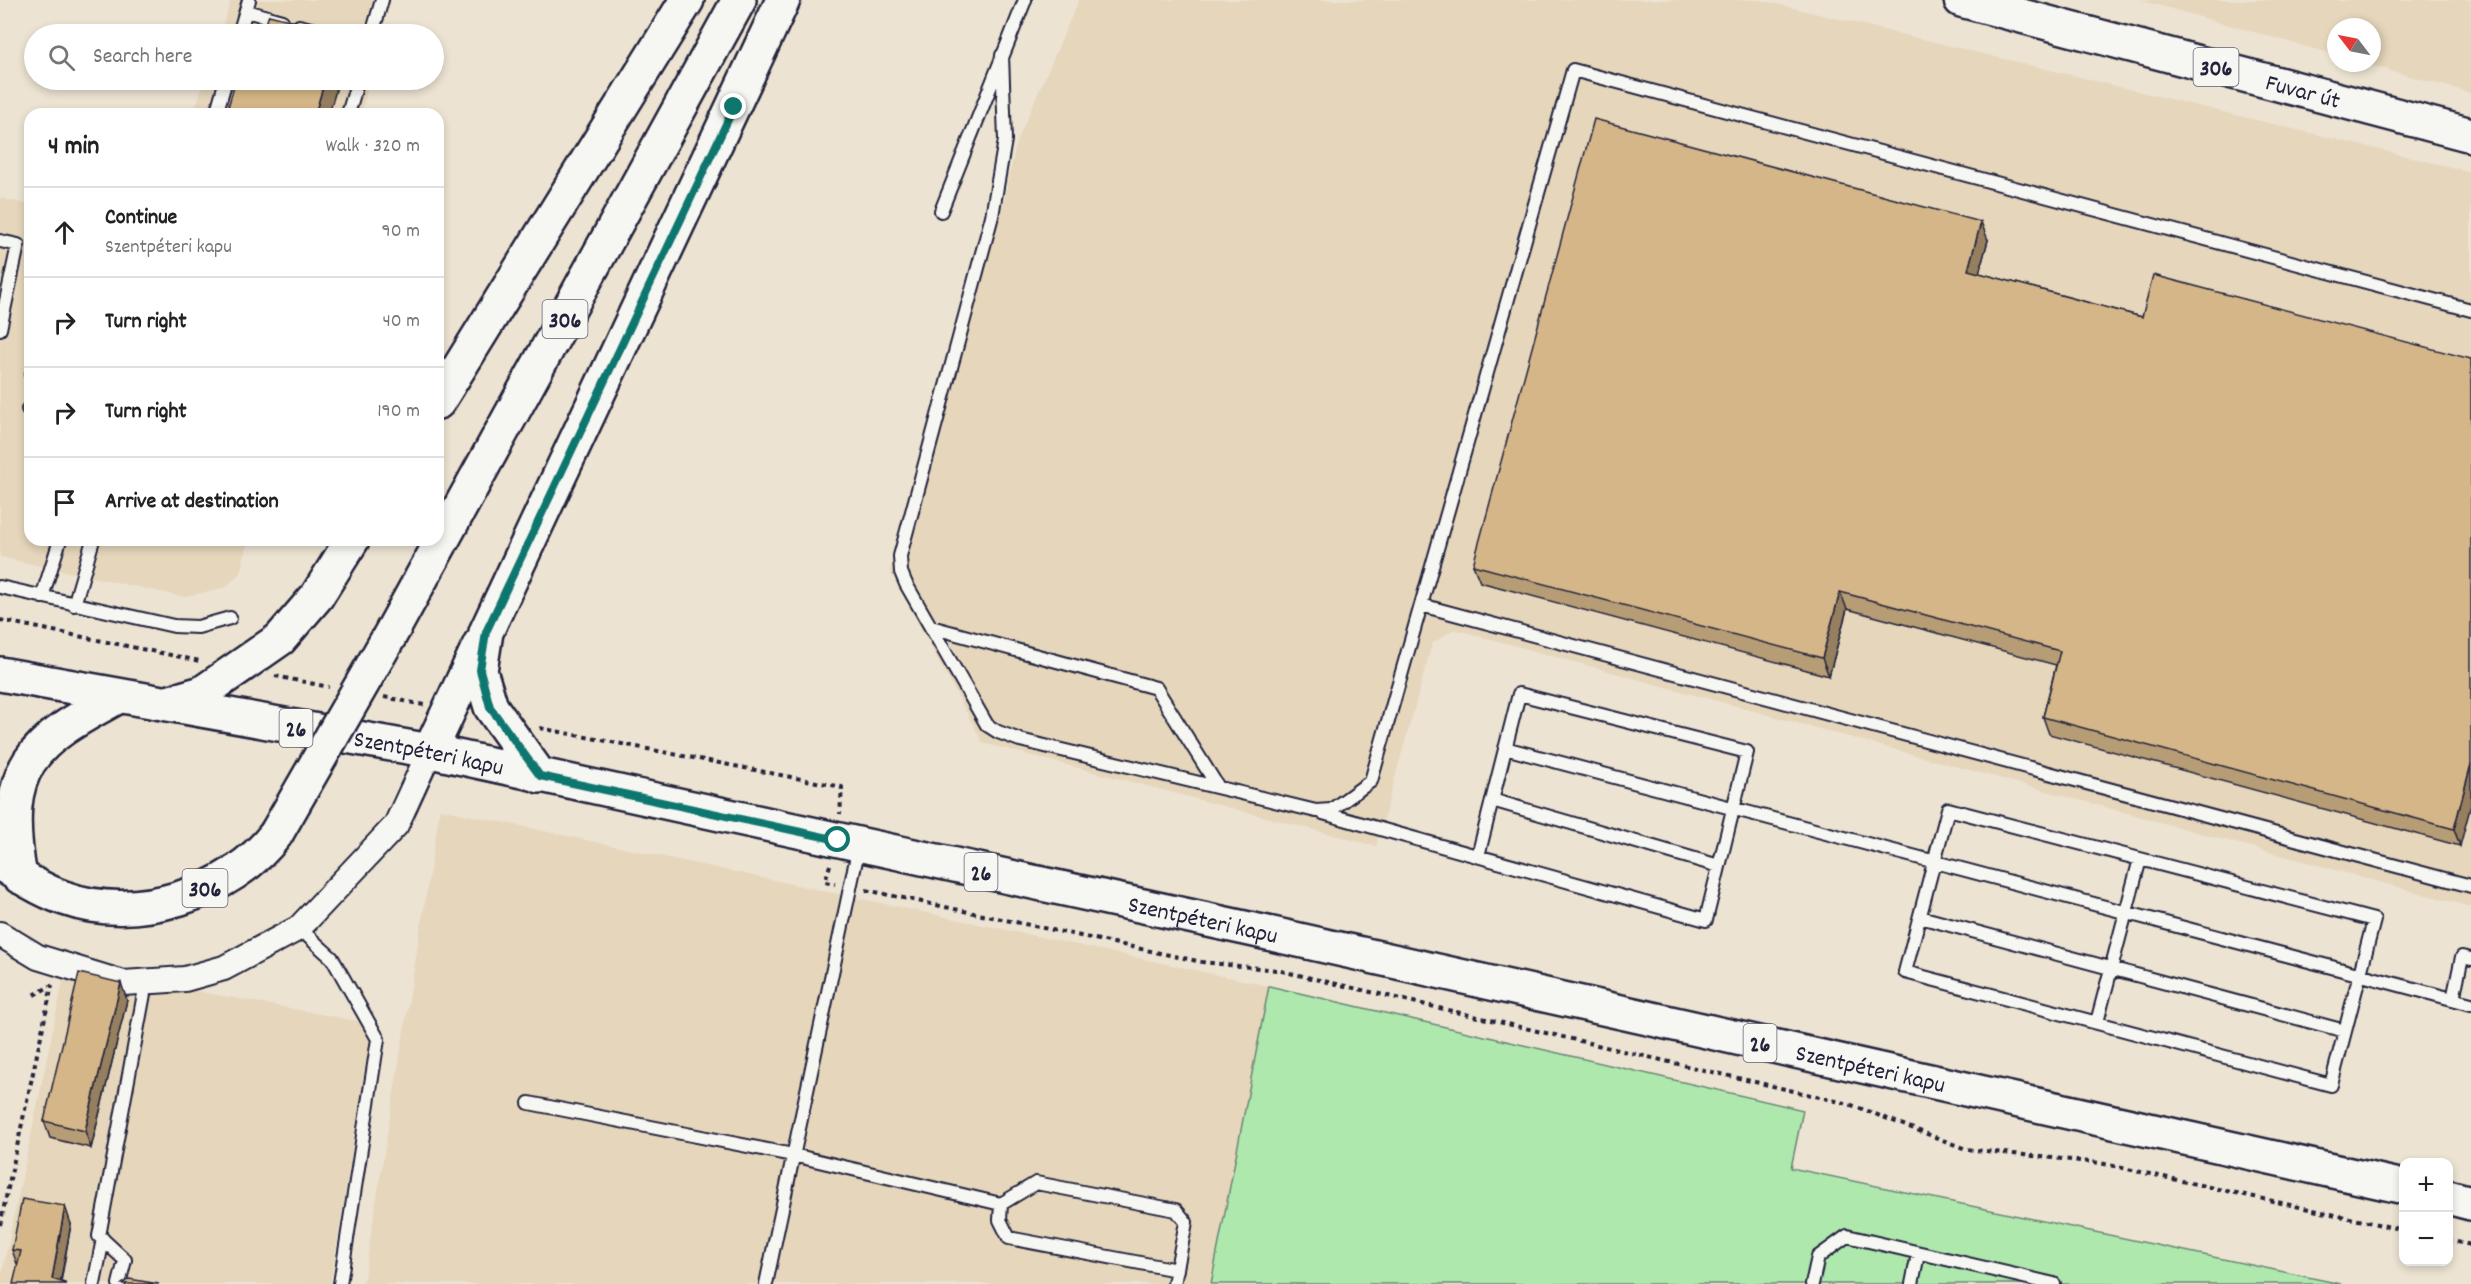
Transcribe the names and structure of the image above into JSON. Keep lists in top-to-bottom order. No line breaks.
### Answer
{"streets":{"main road":["306","Fuvar út","26","Szentpéteri kapu"]},"north":"top left","page":{"search":"Search here","heading":["4 min","Walk · 320 m"],"list":[["Continue","Szentpéteri kapu","90 m"],["Turn right","40 m"],["Turn right","190 m"],"Arrive at destination"],"map_buttons":["+","−"]}}
